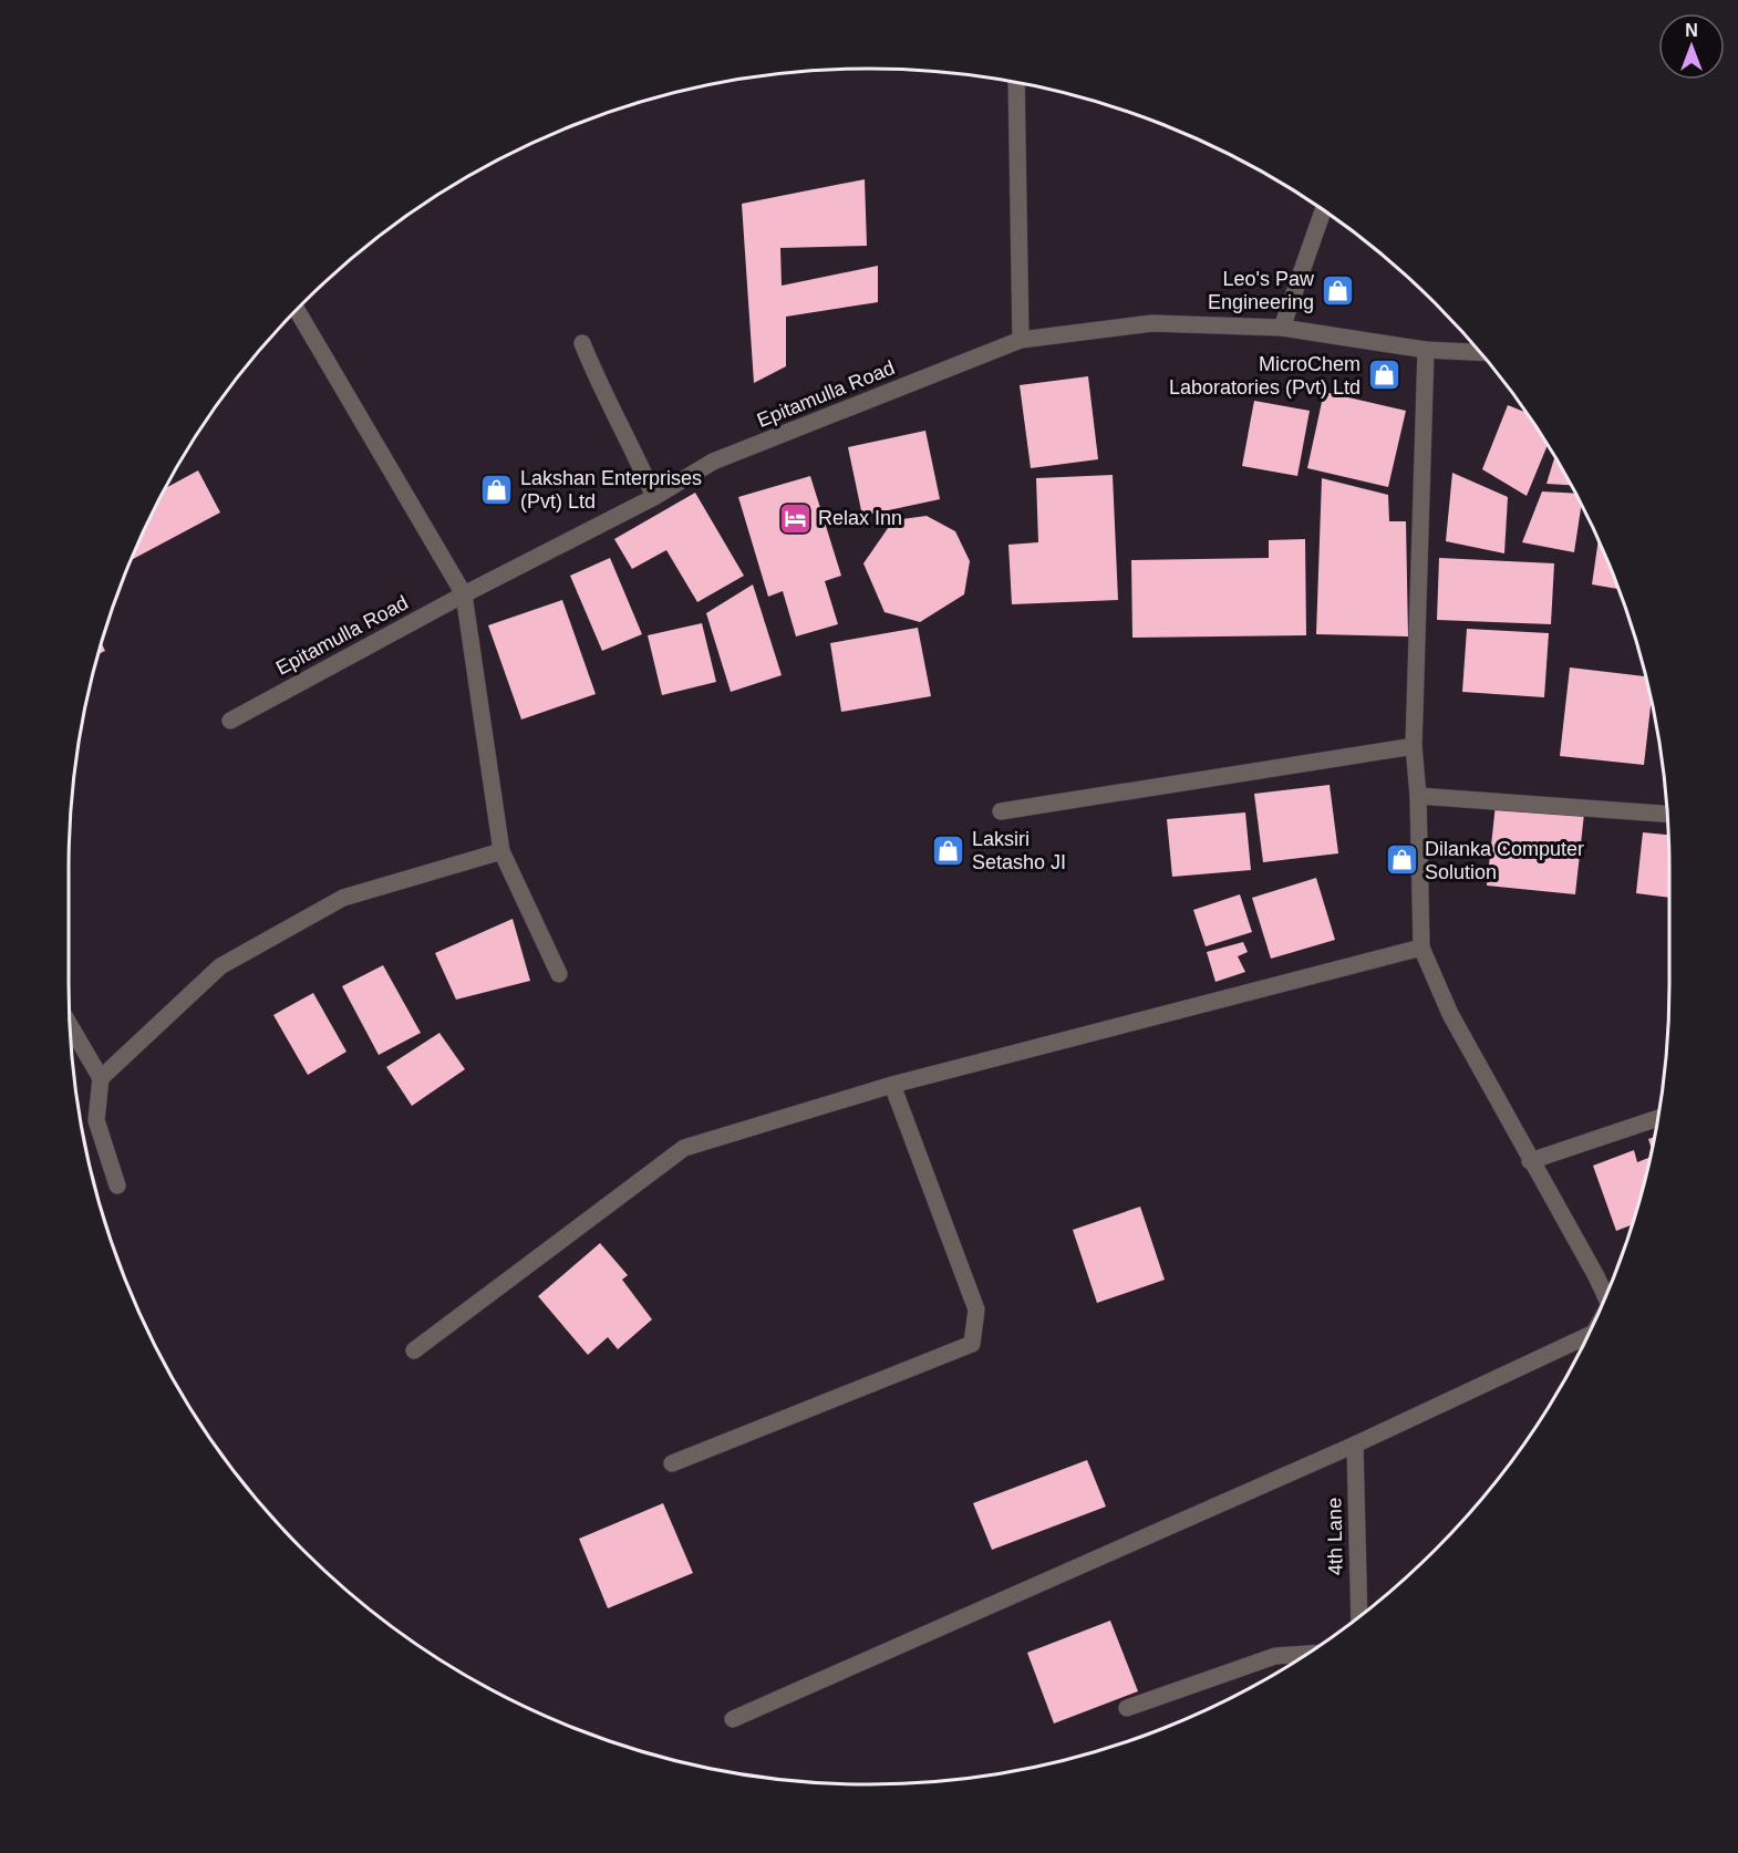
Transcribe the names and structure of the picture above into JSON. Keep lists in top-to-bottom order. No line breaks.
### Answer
{"streets":{"street":["Epitamulla Road","4th Lane"]},"places":{"shop":["Leo's Paw Engineering","MicroChem Laboratories (Pvt) Ltd","Lakshan Enterprises (Pvt) Ltd","Laksiri Setasho JI","Dilanka Computer Solution"],"hotel":["Relax Inn"]},"north":"top"}
